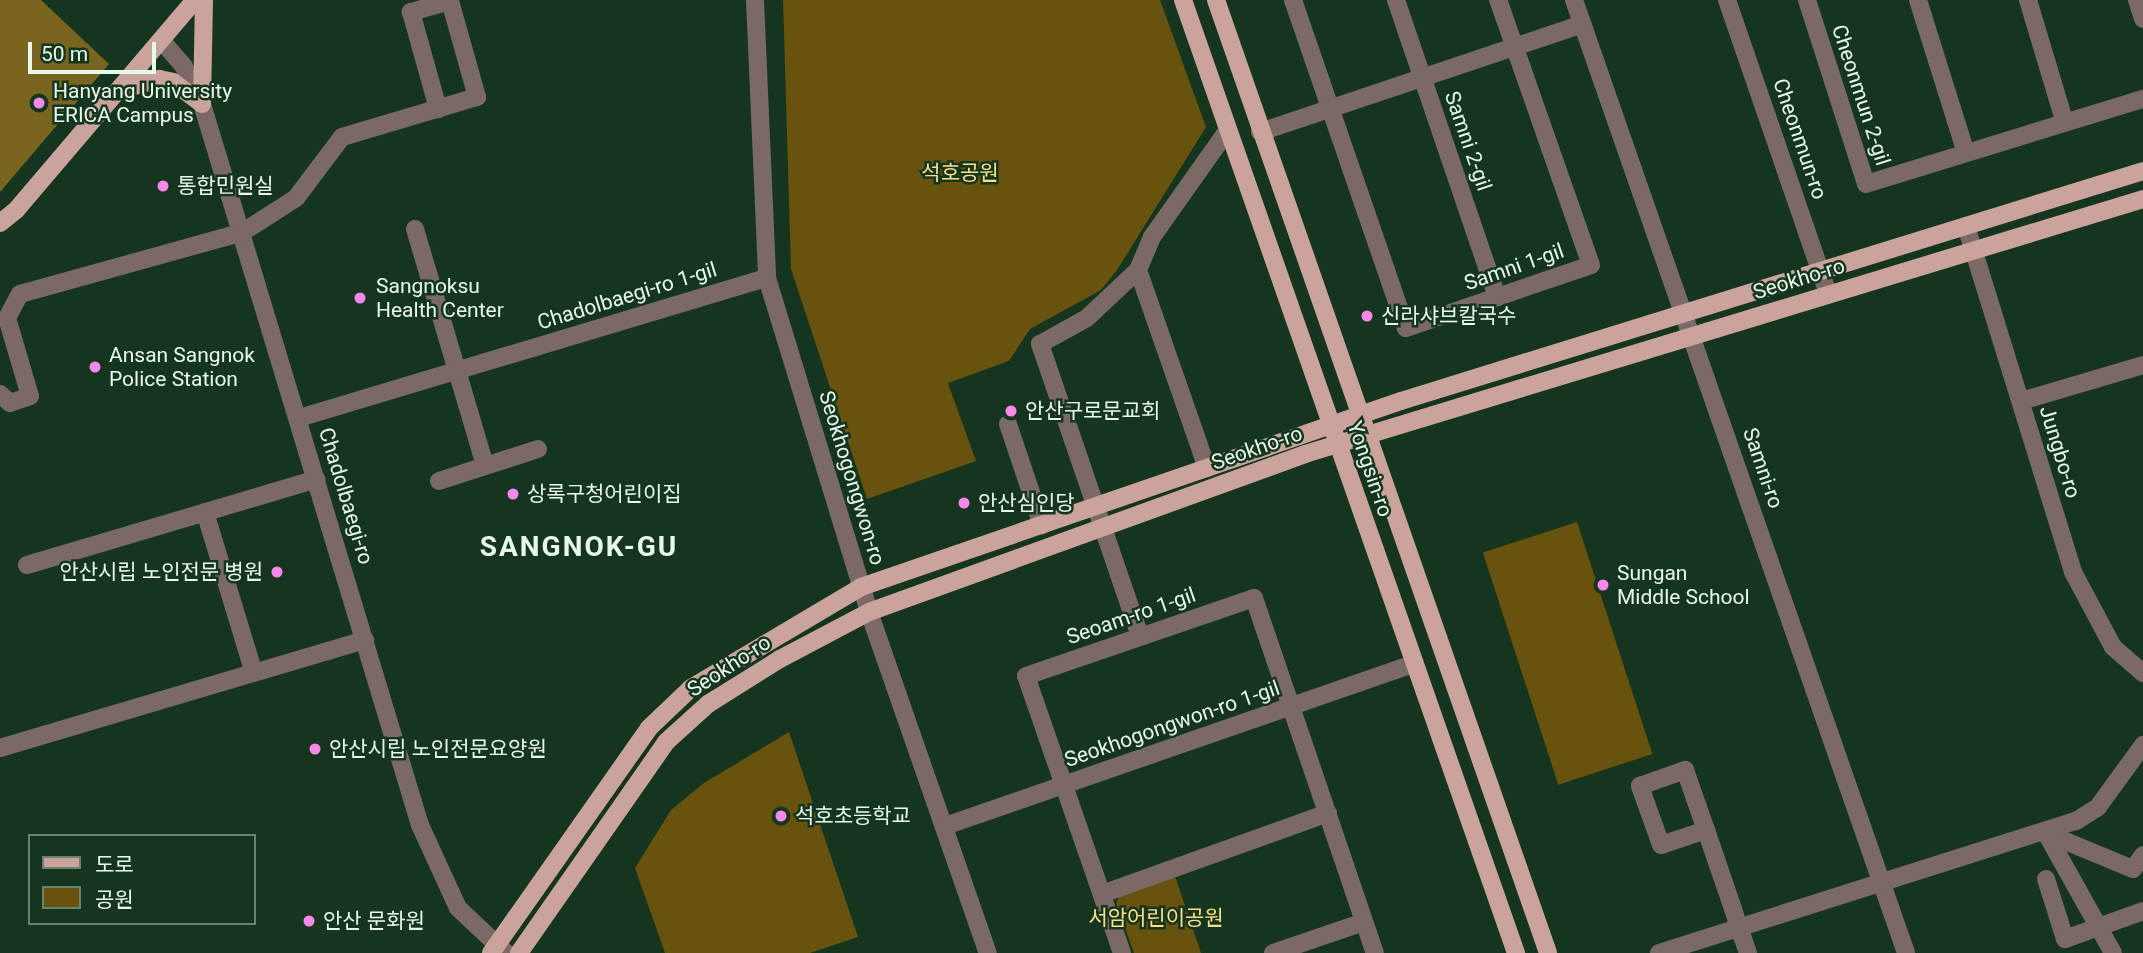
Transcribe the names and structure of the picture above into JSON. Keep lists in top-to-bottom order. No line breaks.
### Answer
{"streets":{"main road":["Seokho-ro","Yongsin-ro"],"street":["Cheonmun 2-gil","Cheonmun-ro","Samni 2-gil","Samni 1-gil","Chadolbaegi-ro 1-gil","Jungbo-ro","Samni-ro","Seokhogongwon-ro","Chadolbaegi-ro","Seoam-ro 1-gil","Seokhogongwon-ro 1-gil"]},"crossings":[["Cheonmun-ro","Seokho-ro"],["Samni 2-gil","Samni 1-gil"],["Seokho-ro","Jungbo-ro"],["Seokho-ro","Samni-ro"],["Seokho-ro","Yongsin-ro"],["Seokho-ro","Seokhogongwon-ro"],["Seokho-ro","Chadolbaegi-ro"],["Chadolbaegi-ro 1-gil","Seokhogongwon-ro"],["Chadolbaegi-ro 1-gil","Chadolbaegi-ro"],["Yongsin-ro","Seokhogongwon-ro 1-gil"],["Seokhogongwon-ro","Seokhogongwon-ro 1-gil"],["Seoam-ro 1-gil","Seokhogongwon-ro 1-gil"]],"districts":["SANGNOK-GU"],"parks":["석호공원","서암어린이공원"],"places":["Hanyang University ERICA Campus","통합민원실","Sangnoksu Health Center","신라샤브칼국수","Ansan Sangnok Police Station","안산구로문교회","상록구청어린이집","안산심인당","안산시립 노인전문 병원","Sungan Middle School","안산시립 노인전문요양원","석호초등학교","안산 문화원"],"legend":["도로","공원"],"scale_bar":"50 m"}
